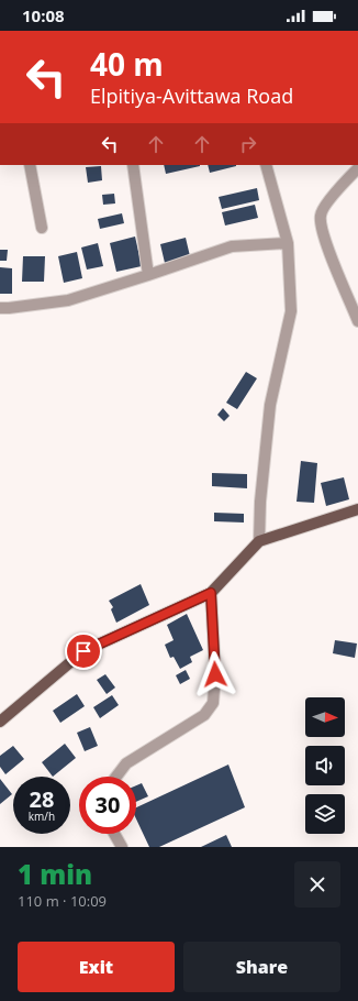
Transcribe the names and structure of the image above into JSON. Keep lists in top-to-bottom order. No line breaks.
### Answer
{"north":"right","page":{"status":"10:08","turn":["40 m","Elpitiya-Avittawa Road"],"speed":"28 km/h","limit":"30","heading":["1 min","110 m · 10:09"],"buttons":["Exit","Share"]}}
